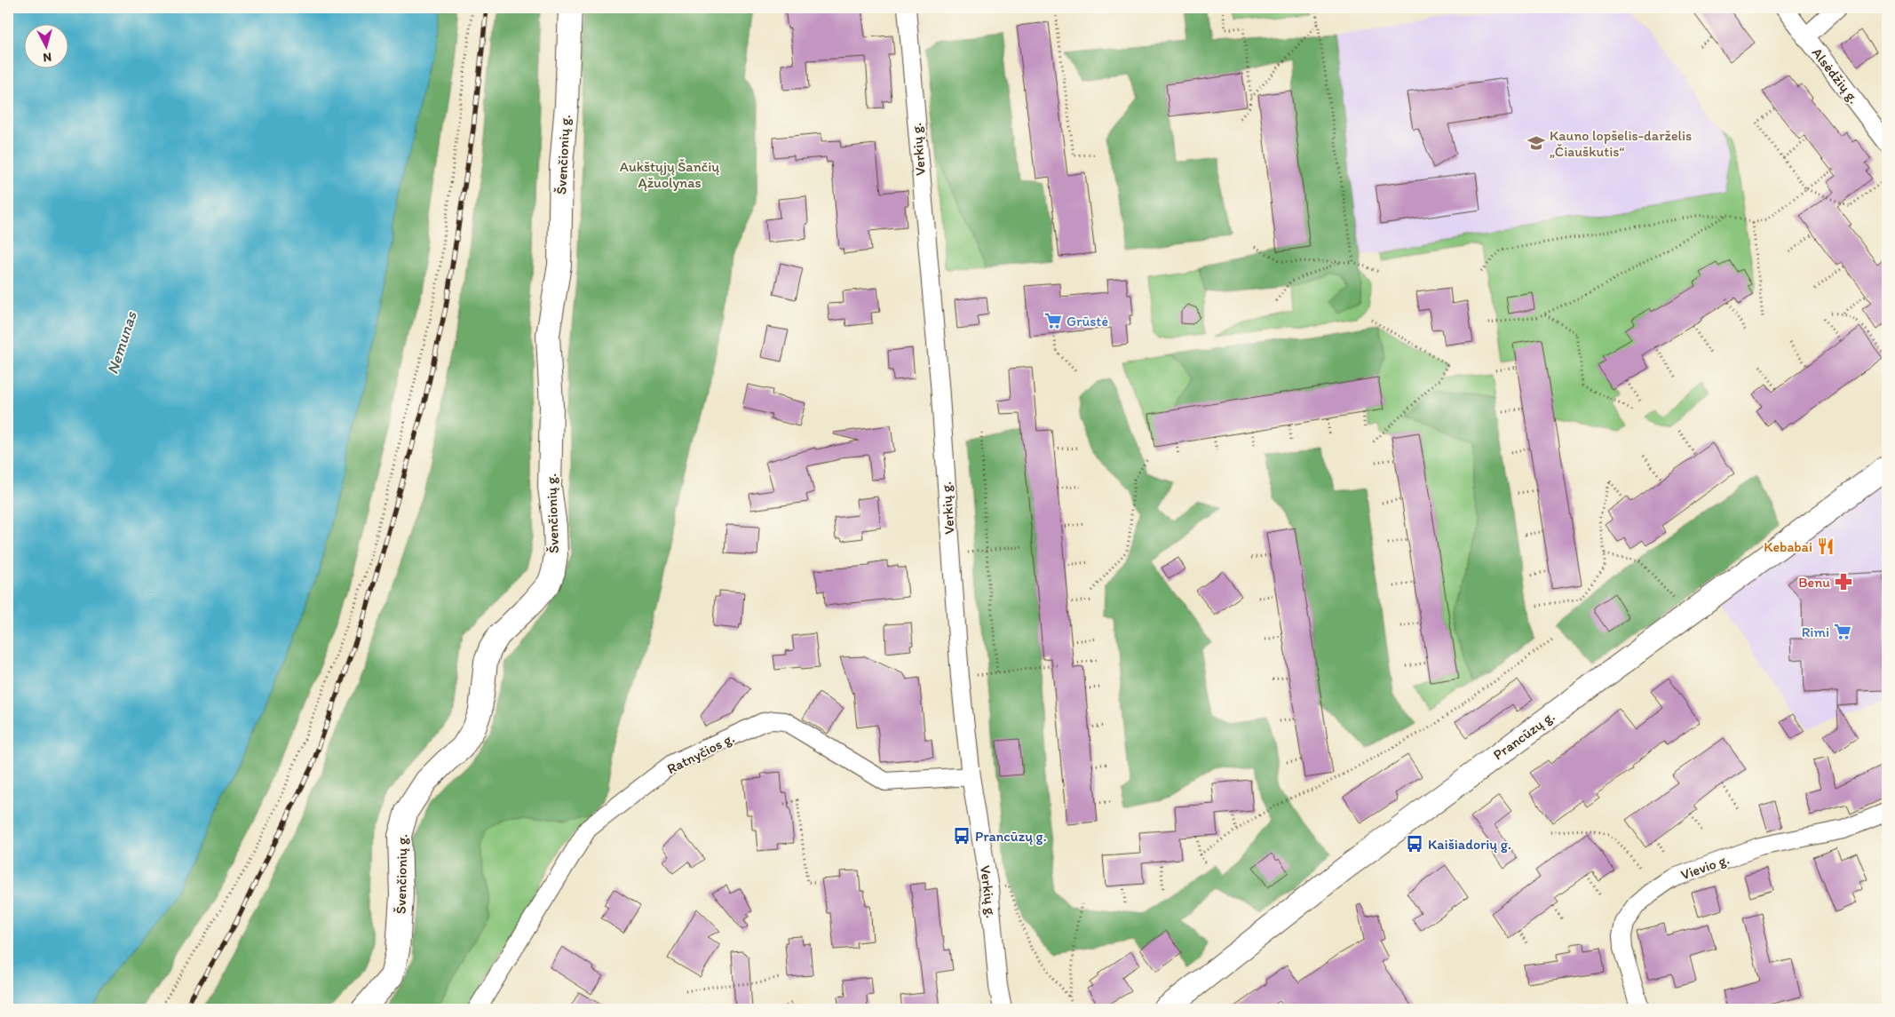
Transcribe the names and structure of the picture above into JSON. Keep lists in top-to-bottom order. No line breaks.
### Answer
{"streets":{"street":["Alsėdžių g.","Verkių g.","Švenčionių g.","Prancūzų g.","Ratnyčios g.","Vievio g."]},"crossings":[["Verkių g.","Ratnyčios g."]],"water":["Nemunas"],"parks":["Aukštųjų Šančių Ąžuolynas"],"places":{"school or university":["Kauno lopšelis-darželis „Čiauškutis“"],"supermarket":["Grūstė","Rimi"],"restaurant":["Kebabai"],"pharmacy":["Benu"],"bus stop":["Prancūzų g.","Kaišiadorių g."]},"north":"bottom"}
